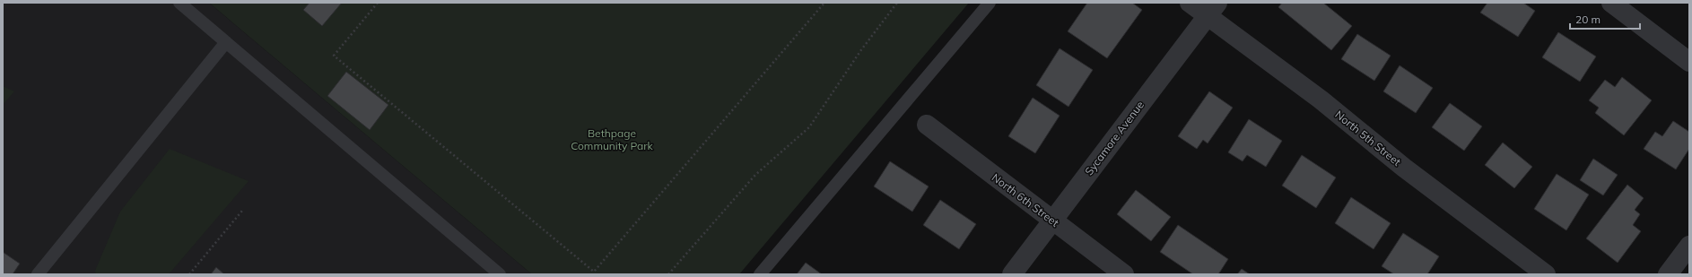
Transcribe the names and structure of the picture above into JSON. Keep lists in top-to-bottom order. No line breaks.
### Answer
{"streets":{"street":["Sycamore Avenue","North 5th Street","North 6th Street"]},"crossings":[["Sycamore Avenue","North 5th Street"],["Sycamore Avenue","North 6th Street"]],"parks":["Bethpage Community Park"],"scale_bar":"20 m"}
